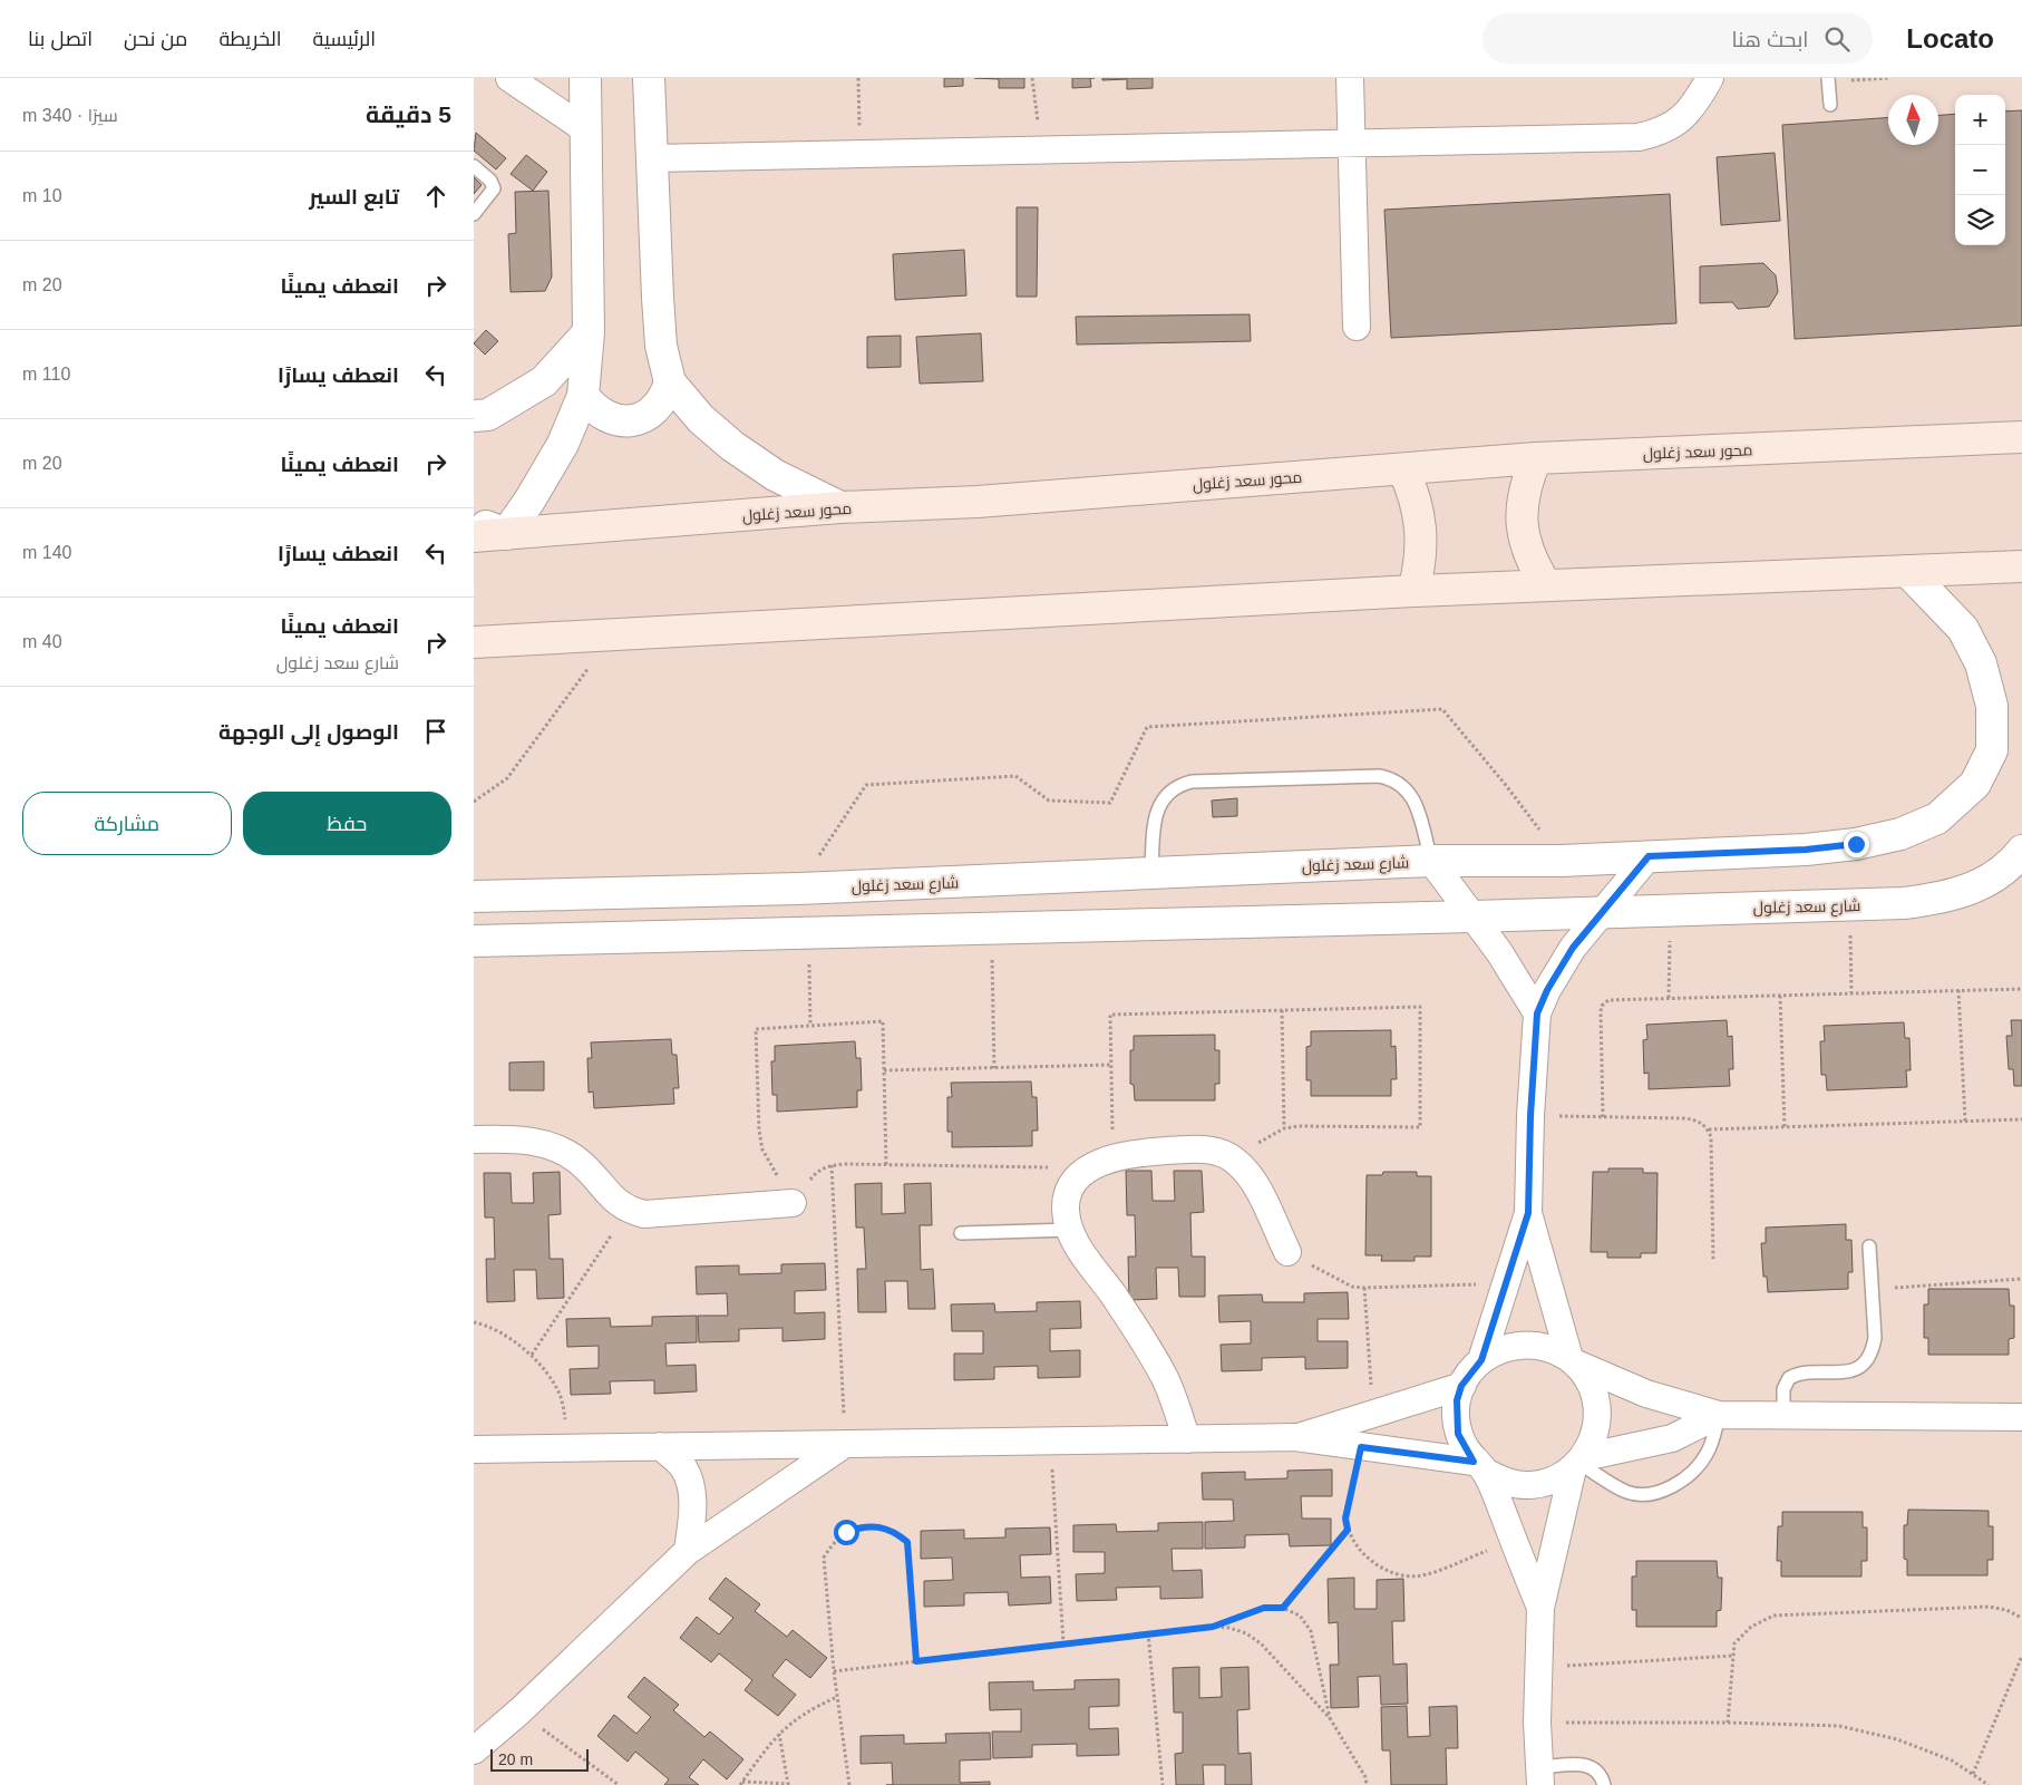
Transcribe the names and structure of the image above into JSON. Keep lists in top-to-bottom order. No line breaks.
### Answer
{"streets":{"main road":["محور سعد زغلول"],"street":["شارع سعد زغلول"]},"scale_bar":"20 m","north":"top","page":{"header":"Locato","search":"ابحث هنا","nav":["الرئيسية","الخريطة","من نحن","اتصل بنا"],"heading":["5 دقيقة","سيرًا · 340 m"],"map_buttons":["+","−"],"list":[["تابع السير","10 m"],["انعطف يمينًا","20 m"],["انعطف يسارًا","110 m"],["انعطف يمينًا","20 m"],["انعطف يسارًا","140 m"],["انعطف يمينًا","شارع سعد زغلول","40 m"],"الوصول إلى الوجهة"],"buttons":["حفظ","مشاركة"],"scale":"20 m"}}
